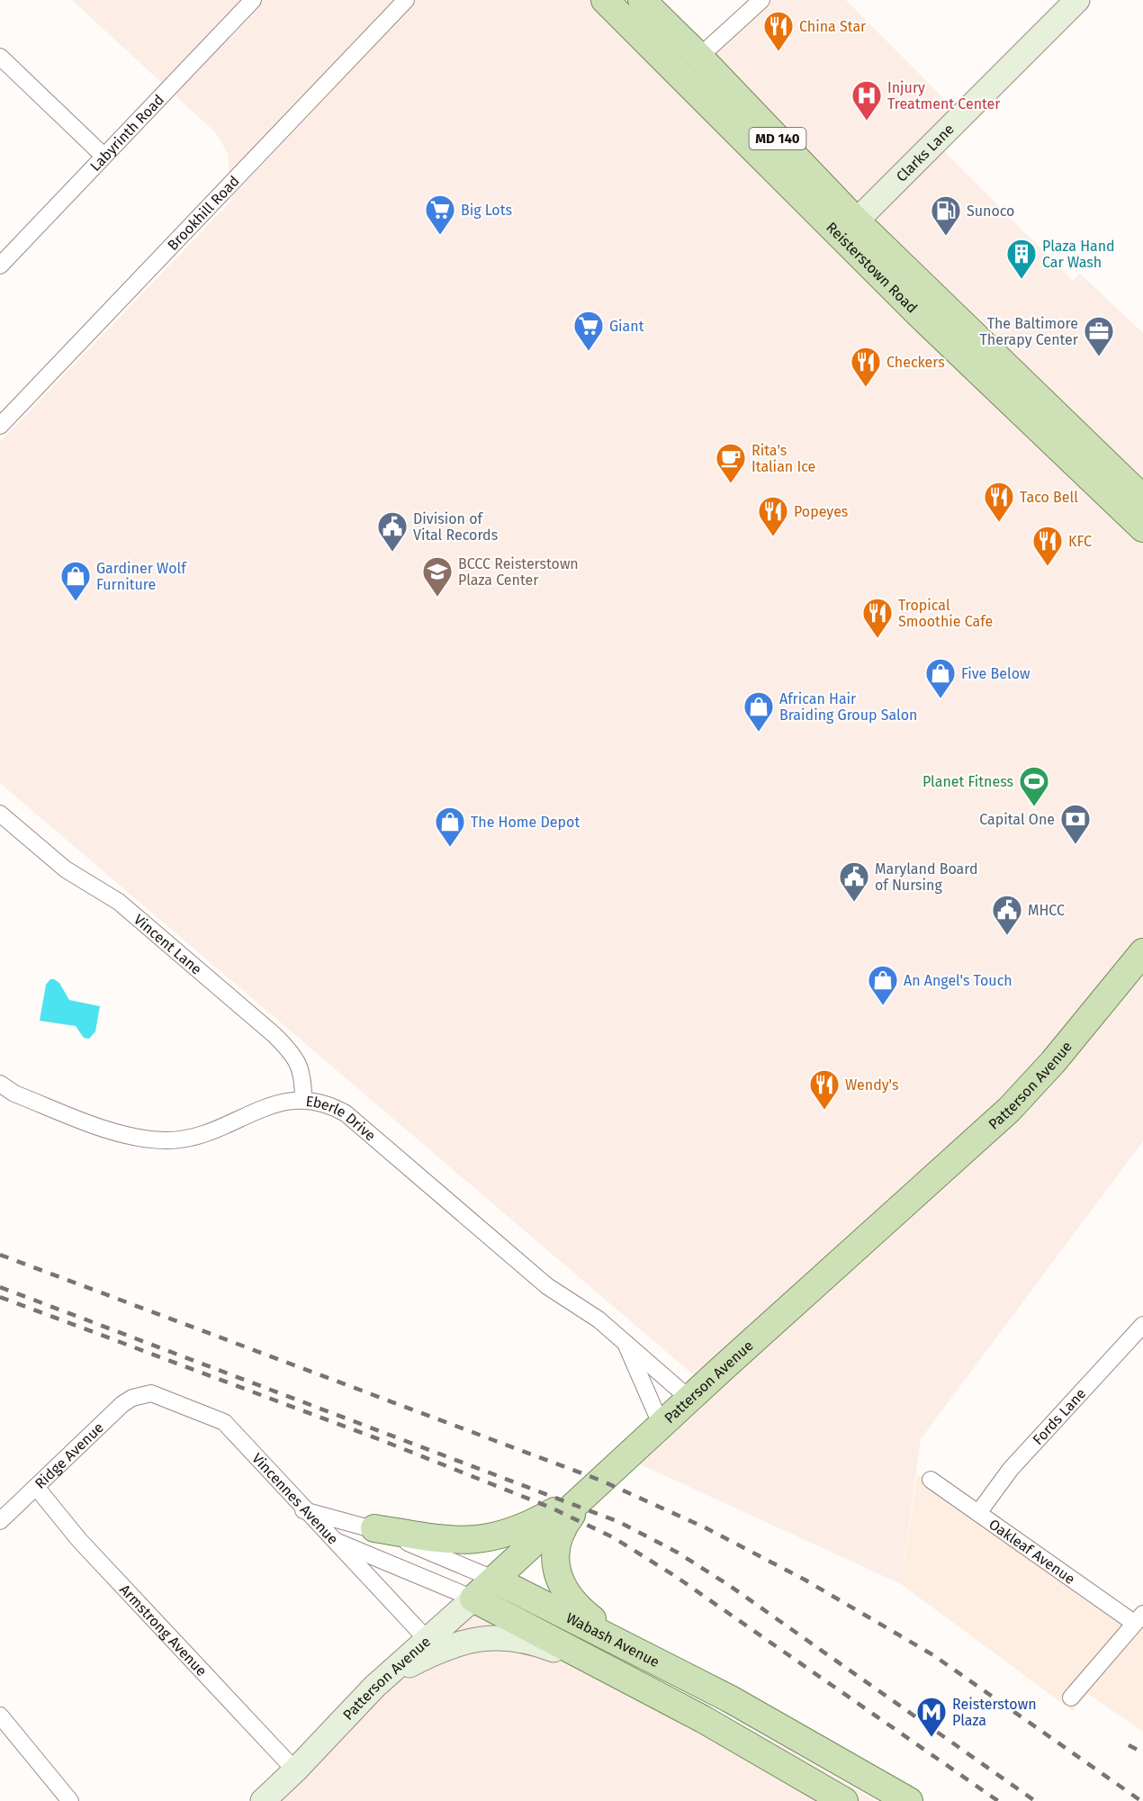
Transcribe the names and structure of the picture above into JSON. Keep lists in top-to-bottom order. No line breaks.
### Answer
{"streets":{"main road":["MD 140","Clarks Lane","Reisterstown Road","Patterson Avenue","Wabash Avenue"],"street":["Labyrinth Road","Brookhill Road","Vincent Lane","Eberle Drive","Fords Lane","Ridge Avenue","Vincennes Avenue","Oakleaf Avenue","Armstrong Avenue"]},"crossings":[["Clarks Lane","Reisterstown Road"],["Vincent Lane","Eberle Drive"],["Patterson Avenue","Eberle Drive"],["Patterson Avenue","Vincennes Avenue"],["Patterson Avenue","Armstrong Avenue"],["Patterson Avenue","Wabash Avenue"],["Fords Lane","Oakleaf Avenue"],["Ridge Avenue","Vincennes Avenue"],["Ridge Avenue","Armstrong Avenue"],["Vincennes Avenue","Wabash Avenue"]],"places":{"restaurant":["China Star","Checkers","Taco Bell","Popeyes","KFC","Tropical Smoothie Cafe","Wendy's"],"hospital":["Injury Treatment Center"],"supermarket":["Big Lots","Giant"],"fuel station":["Sunoco"],"building":["Plaza Hand Car Wash"],"office":["The Baltimore Therapy Center"],"cafe":["Rita's Italian Ice"],"public building":["Division of Vital Records","Maryland Board of Nursing","MHCC"],"school or university":["BCCC Reisterstown Plaza Center"],"shop":["Gardiner Wolf Furniture","Five Below","African Hair Braiding Group Salon","The Home Depot","An Angel's Touch"],"sports":["Planet Fitness"],"bank":["Capital One"],"metro station":["Reisterstown Plaza"]}}
